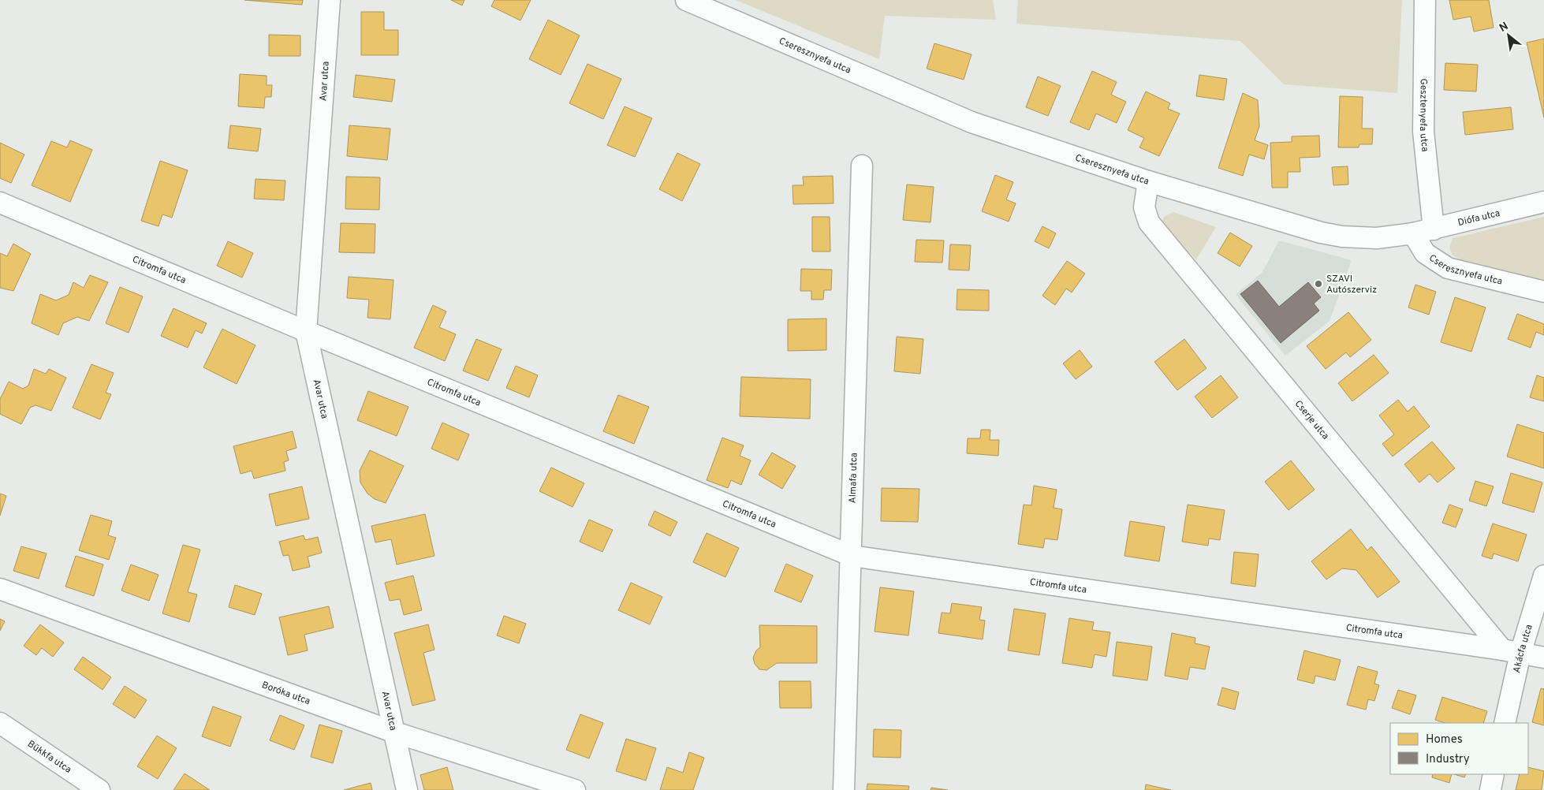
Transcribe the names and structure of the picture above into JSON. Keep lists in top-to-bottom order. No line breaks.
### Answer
{"streets":{"street":["Cseresznyefa utca","Avar utca","Gesztenyefa utca","Diófa utca","Citromfa utca","Cserje utca","Almafa utca","Akácfa utca","Boróka utca","Bükkfa utca"]},"crossings":[["Cseresznyefa utca","Diófa utca"],["Cseresznyefa utca","Cserje utca"],["Avar utca","Citromfa utca"],["Avar utca","Boróka utca"],["Gesztenyefa utca","Diófa utca"],["Citromfa utca","Cserje utca"],["Citromfa utca","Almafa utca"],["Citromfa utca","Akácfa utca"],["Cserje utca","Akácfa utca"]],"places":["SZAVI Autószerviz"],"legend":["Homes","Industry"],"north":"top left"}
